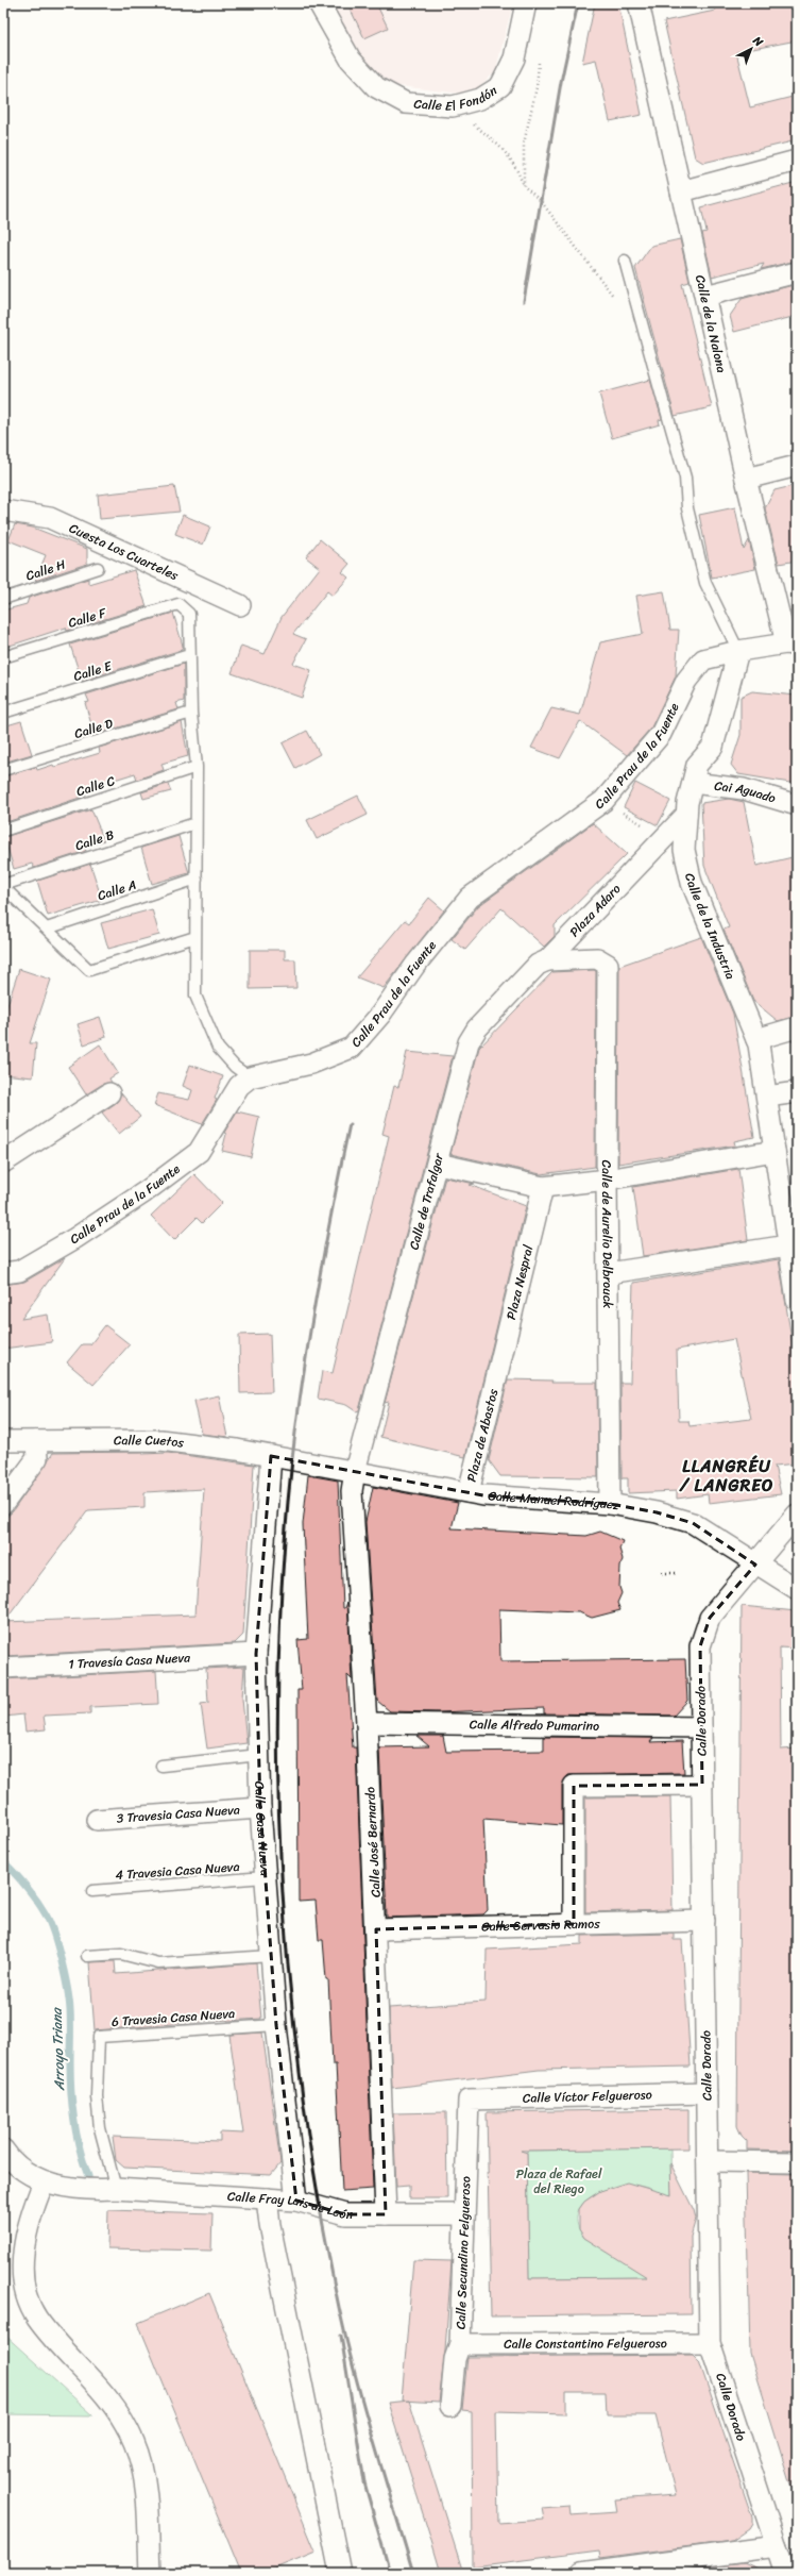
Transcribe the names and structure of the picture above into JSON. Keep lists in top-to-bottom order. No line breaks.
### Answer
{"streets":{"street":["Calle El Fondón","Calle de la Nalona","Cuesta Los Cuarteles","Calle Prau de la Fuente","Cai Aguado","Plaza Adaro","Calle de la Industria","Calle de Trafalgar","Calle de Aurelio Delbrouck","Plaza Nespral","Plaza de Abastos","Calle Cuetos","Calle Manuel Rodríguez","1 Travesía Casa Nueva","Calle Dorado","Calle Alfredo Pumarino","3 Travesia Casa Nueva","Calle Casa Nueva","Calle José Bernardo","Calle Gervasio Ramos","Calle Víctor Felgueroso","Calle Fray Luis de León","Calle Secundino Felgueroso","Calle Constantino Felgueroso"],"lane":["Calle H","Calle F","Calle E","Calle D","Calle C","Calle B","Calle A","4 Travesia Casa Nueva","6 Travesia Casa Nueva"]},"crossings":[["Calle de la Nalona","Calle Prau de la Fuente"],["Calle F","Calle E"],["Calle Prau de la Fuente","Calle de la Industria"],["Cai Aguado","Calle de la Industria"],["Plaza Adaro","Calle de la Industria"],["Plaza Adaro","Calle de Trafalgar"],["Plaza Adaro","Calle de Aurelio Delbrouck"],["Calle de Trafalgar","Calle Manuel Rodríguez"],["Calle de Trafalgar","Calle José Bernardo"],["Calle de Aurelio Delbrouck","Calle Manuel Rodríguez"],["Plaza Nespral","Plaza de Abastos"],["Plaza de Abastos","Calle Manuel Rodríguez"],["Calle Cuetos","Calle Manuel Rodríguez"],["Calle Cuetos","Calle Casa Nueva"],["Calle Manuel Rodríguez","Calle Dorado"],["Calle Manuel Rodríguez","Calle José Bernardo"],["1 Travesía Casa Nueva","Calle Casa Nueva"],["Calle Dorado","Calle Alfredo Pumarino"],["Calle Dorado","Calle Gervasio Ramos"],["Calle Dorado","Calle Víctor Felgueroso"],["Calle Dorado","Calle Constantino Felgueroso"],["Calle Alfredo Pumarino","Calle José Bernardo"],["3 Travesia Casa Nueva","Calle Casa Nueva"],["Calle Casa Nueva","4 Travesia Casa Nueva"],["Calle Casa Nueva","6 Travesia Casa Nueva"],["Calle Casa Nueva","Calle Fray Luis de León"],["Calle José Bernardo","Calle Gervasio Ramos"],["Calle José Bernardo","Calle Fray Luis de León"],["6 Travesia Casa Nueva","Calle Fray Luis de León"],["Calle Víctor Felgueroso","Calle Secundino Felgueroso"],["Calle Fray Luis de León","Calle Secundino Felgueroso"],["Calle Secundino Felgueroso","Calle Constantino Felgueroso"]],"districts":["LLANGRÉU / LANGREO"],"water":["Arroyo Triana"],"parks":["Plaza de Rafael del Riego"],"north":"top right"}
